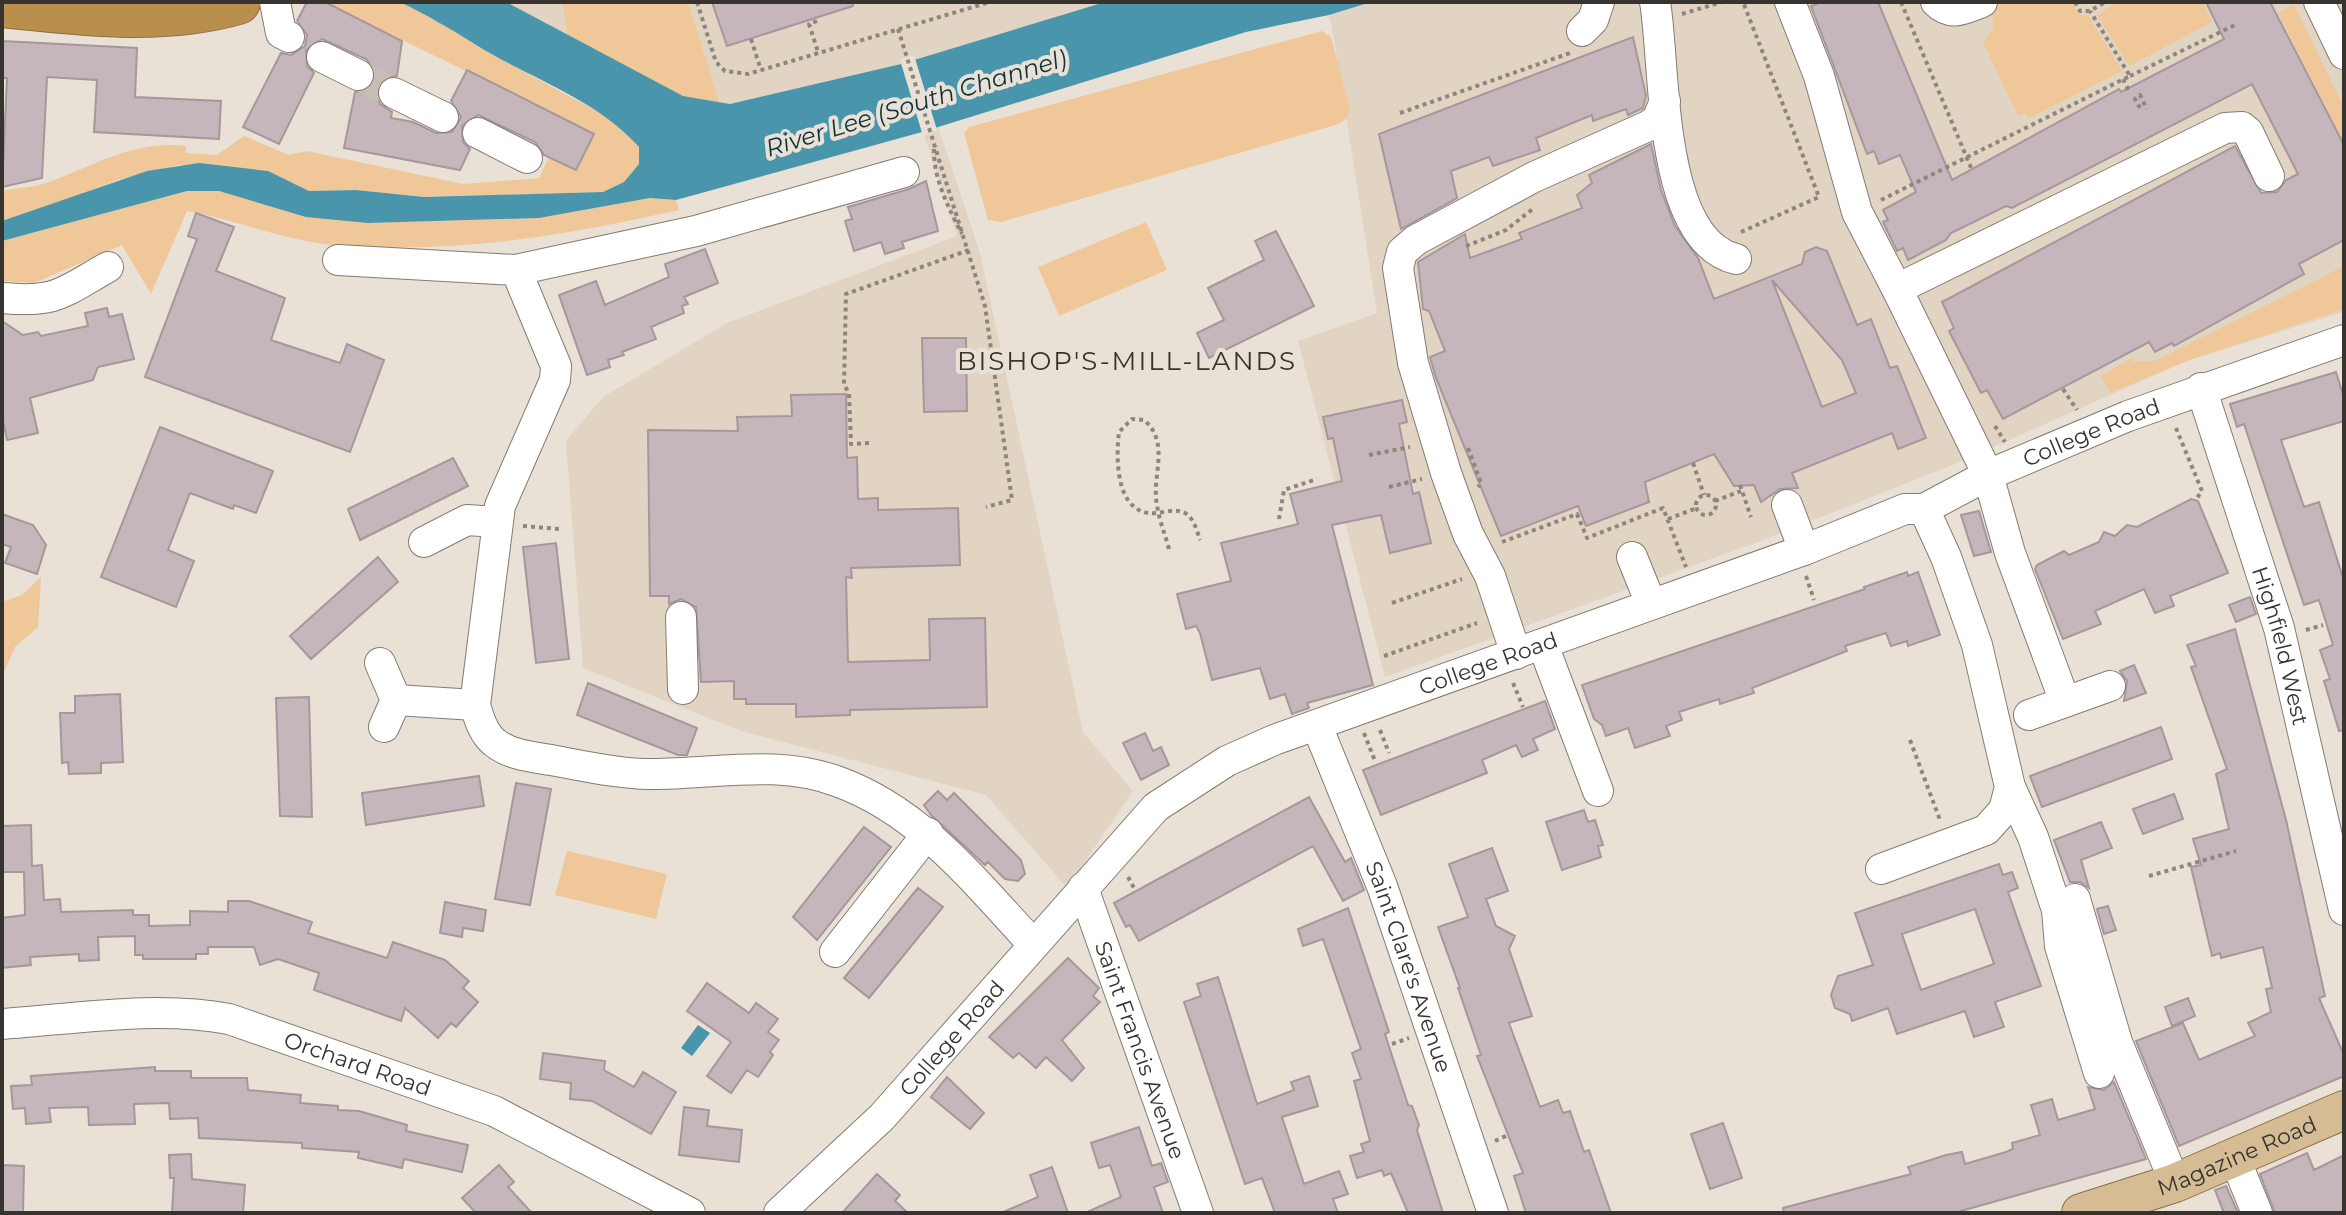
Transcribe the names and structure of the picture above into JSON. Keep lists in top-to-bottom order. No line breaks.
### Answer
{"streets":{"main road":["Magazine Road"],"street":["College Road","Highfield West","Saint Clare's Avenue","Saint Francis Avenue","Orchard Road"]},"crossings":[["College Road","Highfield West"],["College Road","Saint Clare's Avenue"],["College Road","Saint Francis Avenue"]],"districts":["BISHOP'S-MILL-LANDS"],"water":["River Lee (South Channel)"]}
